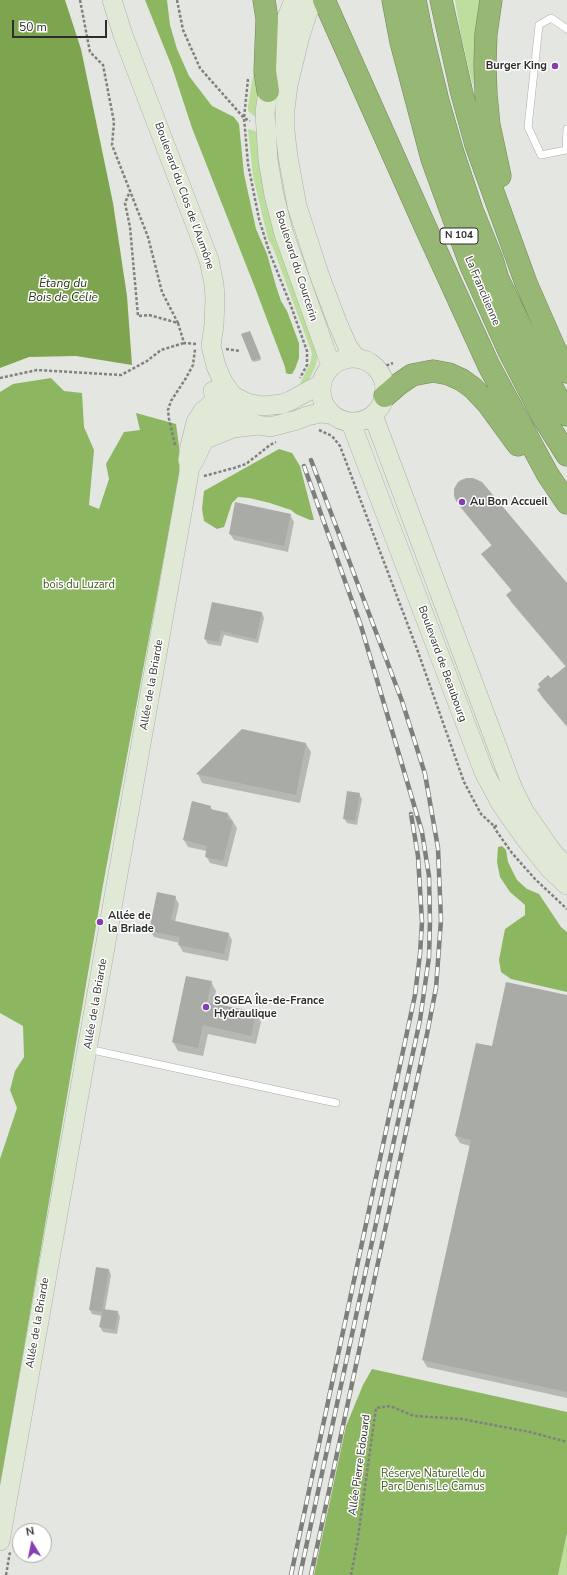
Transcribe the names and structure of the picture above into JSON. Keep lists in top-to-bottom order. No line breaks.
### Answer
{"streets":{"highway":["N 104","La Francilienne"],"main road":["Boulevard du Clos de l'Aumône","Boulevard du Courcerin","Boulevard de Beaubourg","Allée de la Briarde"],"path":["Allée Pierre Edouard"]},"crossings":[["Boulevard du Clos de l'Aumône","Allée de la Briarde"],["Boulevard du Courcerin","Boulevard de Beaubourg"]],"water":["Étang du Bois de Célie"],"parks":["bois du Luzard","Réserve Naturelle du Parc Denis Le Camus"],"places":["Burger King","Au Bon Accueil","Allée de la Briade","SOGEA Île-de-France Hydraulique"],"scale_bar":"50 m","north":"top"}
